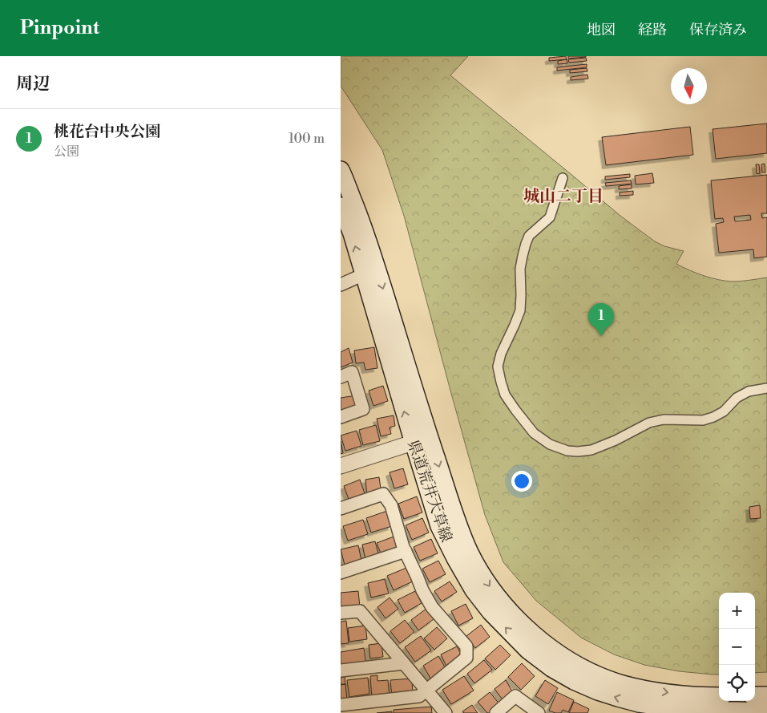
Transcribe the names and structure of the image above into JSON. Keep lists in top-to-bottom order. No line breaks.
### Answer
{"streets":{"main road":["県道荒井大草線"]},"districts":["城山二丁目"],"north":"bottom","page":{"header":"Pinpoint","nav":["地図","経路","保存済み"],"heading":"周辺","list":[{"mark":"1","name":"桃花台中央公園","note":"公園","value":"100 m"}],"pins":"1","map_buttons":["+","−"]}}
